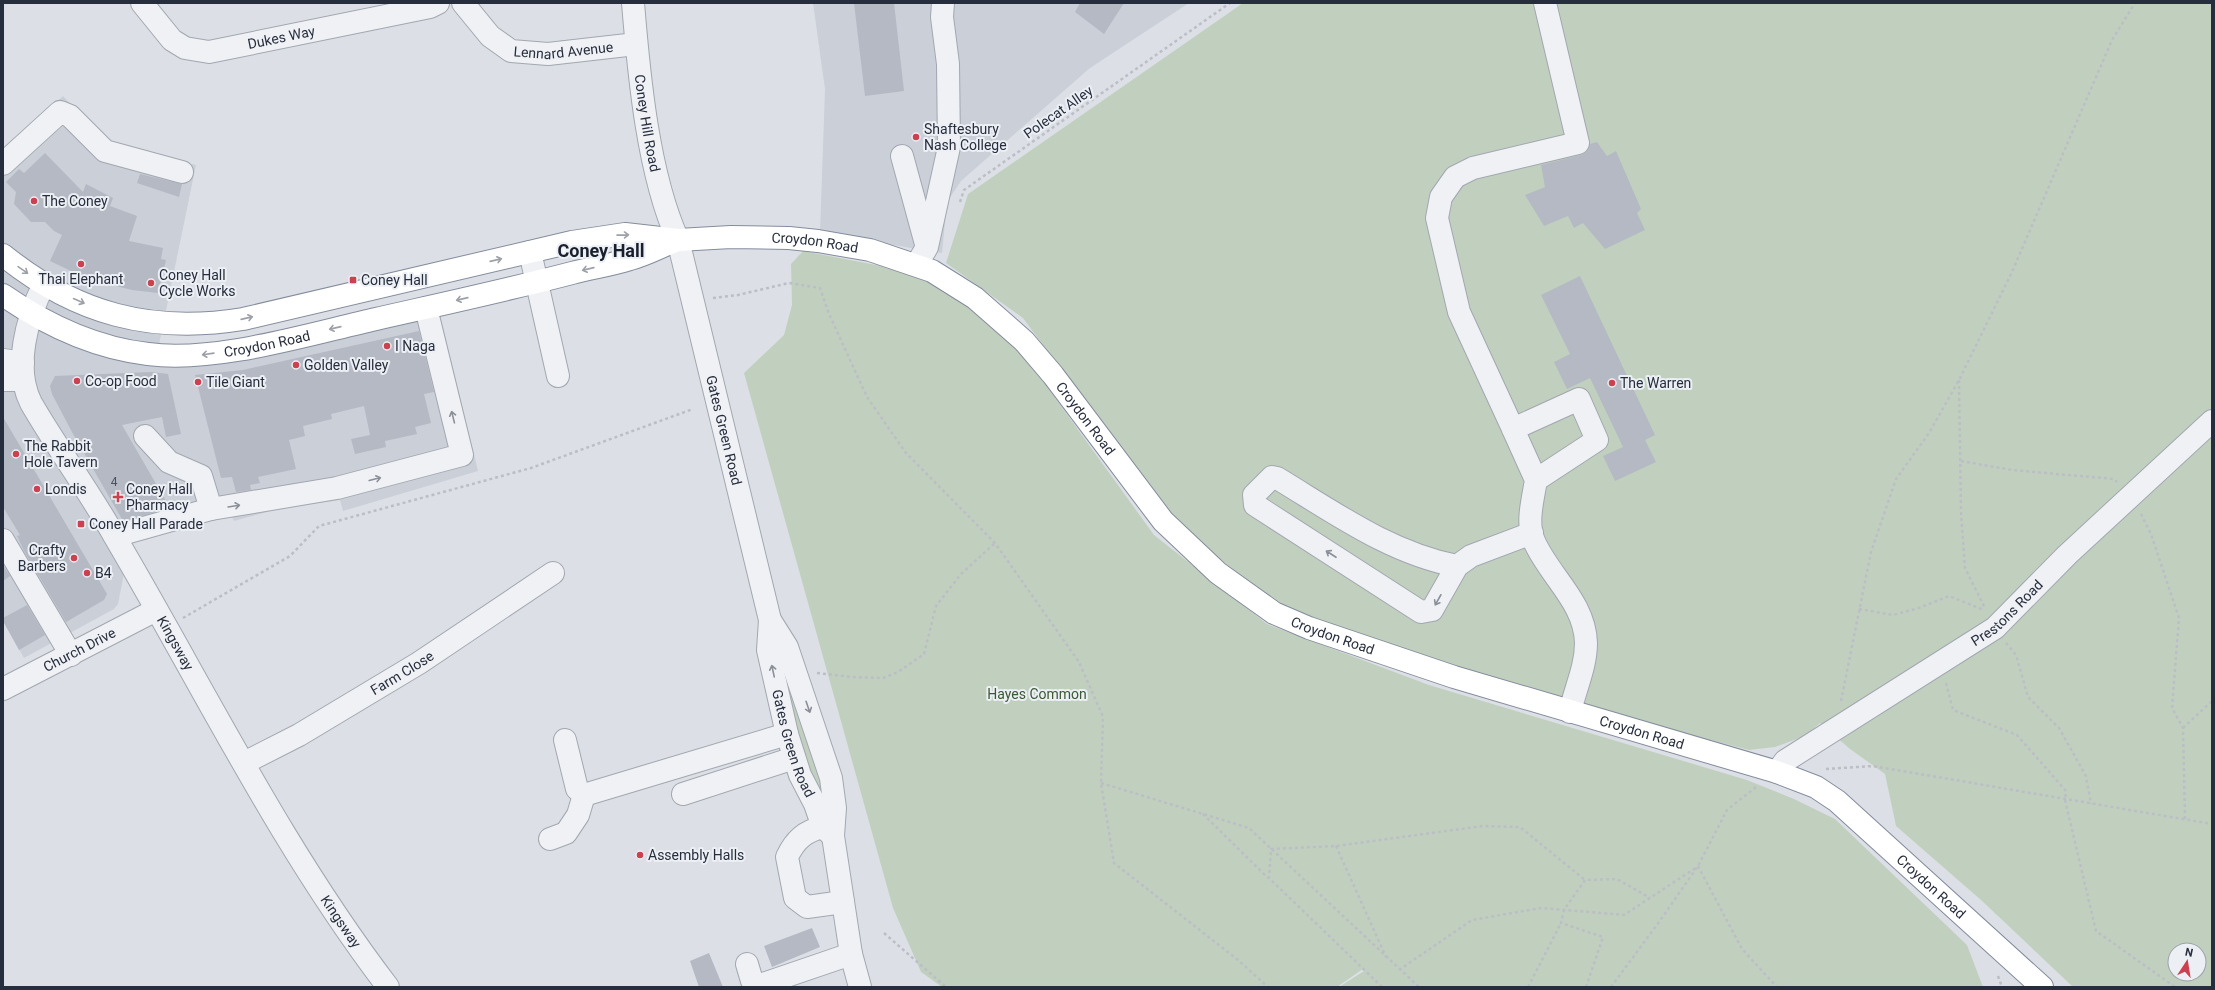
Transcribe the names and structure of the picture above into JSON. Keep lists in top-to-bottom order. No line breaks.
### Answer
{"streets":{"highway":["Croydon Road"],"street":["Dukes Way","Lennard Avenue","Coney Hill Road","Gates Green Road","Prestons Road","Kingsway","Church Drive","Farm Close"],"path":["Polecat Alley"]},"crossings":[["Lennard Avenue","Coney Hill Road"],["Coney Hill Road","Croydon Road"],["Coney Hill Road","Gates Green Road"],["Croydon Road","Gates Green Road"],["Croydon Road","Prestons Road"],["Croydon Road","Kingsway"],["Kingsway","Church Drive"],["Kingsway","Farm Close"]],"districts":["Coney Hall"],"parks":["Hayes Common"],"places":{"other":["Shaftesbury Nash College","The Coney","Thai Elephant","Coney Hall Cycle Works","I Naga","Golden Valley","Co-op Food","Tile Giant","The Warren","The Rabbit Hole Tavern","Londis","Crafty Barbers","B4","Assembly Halls"],"transit":["Coney Hall","Coney Hall Parade"],"health":["Coney Hall Pharmacy"]},"house_numbers":["4"],"north":"top"}
